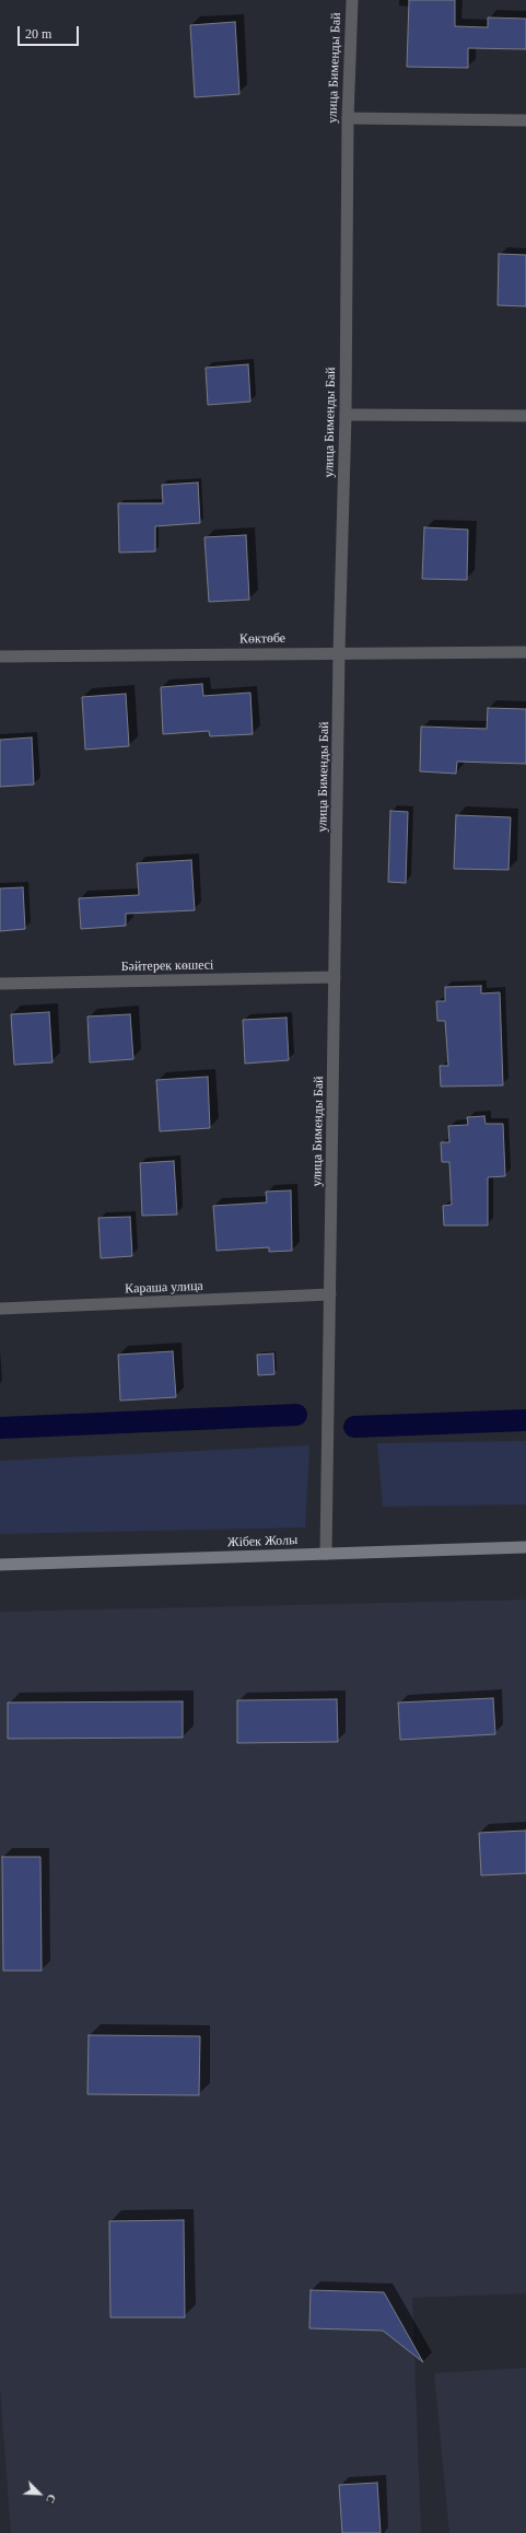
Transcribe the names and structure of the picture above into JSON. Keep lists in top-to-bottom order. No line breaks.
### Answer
{"streets":{"main road":["Жібек Жолы"],"street":["улица Бименды Бай","Көктөбе","Бәйтерек көшесі","Караша улица"]},"crossings":[["улица Бименды Бай","Көктөбе"],["улица Бименды Бай","Бәйтерек көшесі"],["улица Бименды Бай","Караша улица"],["улица Бименды Бай","Жібек Жолы"]],"scale_bar":"20 m","north":"bottom right"}
